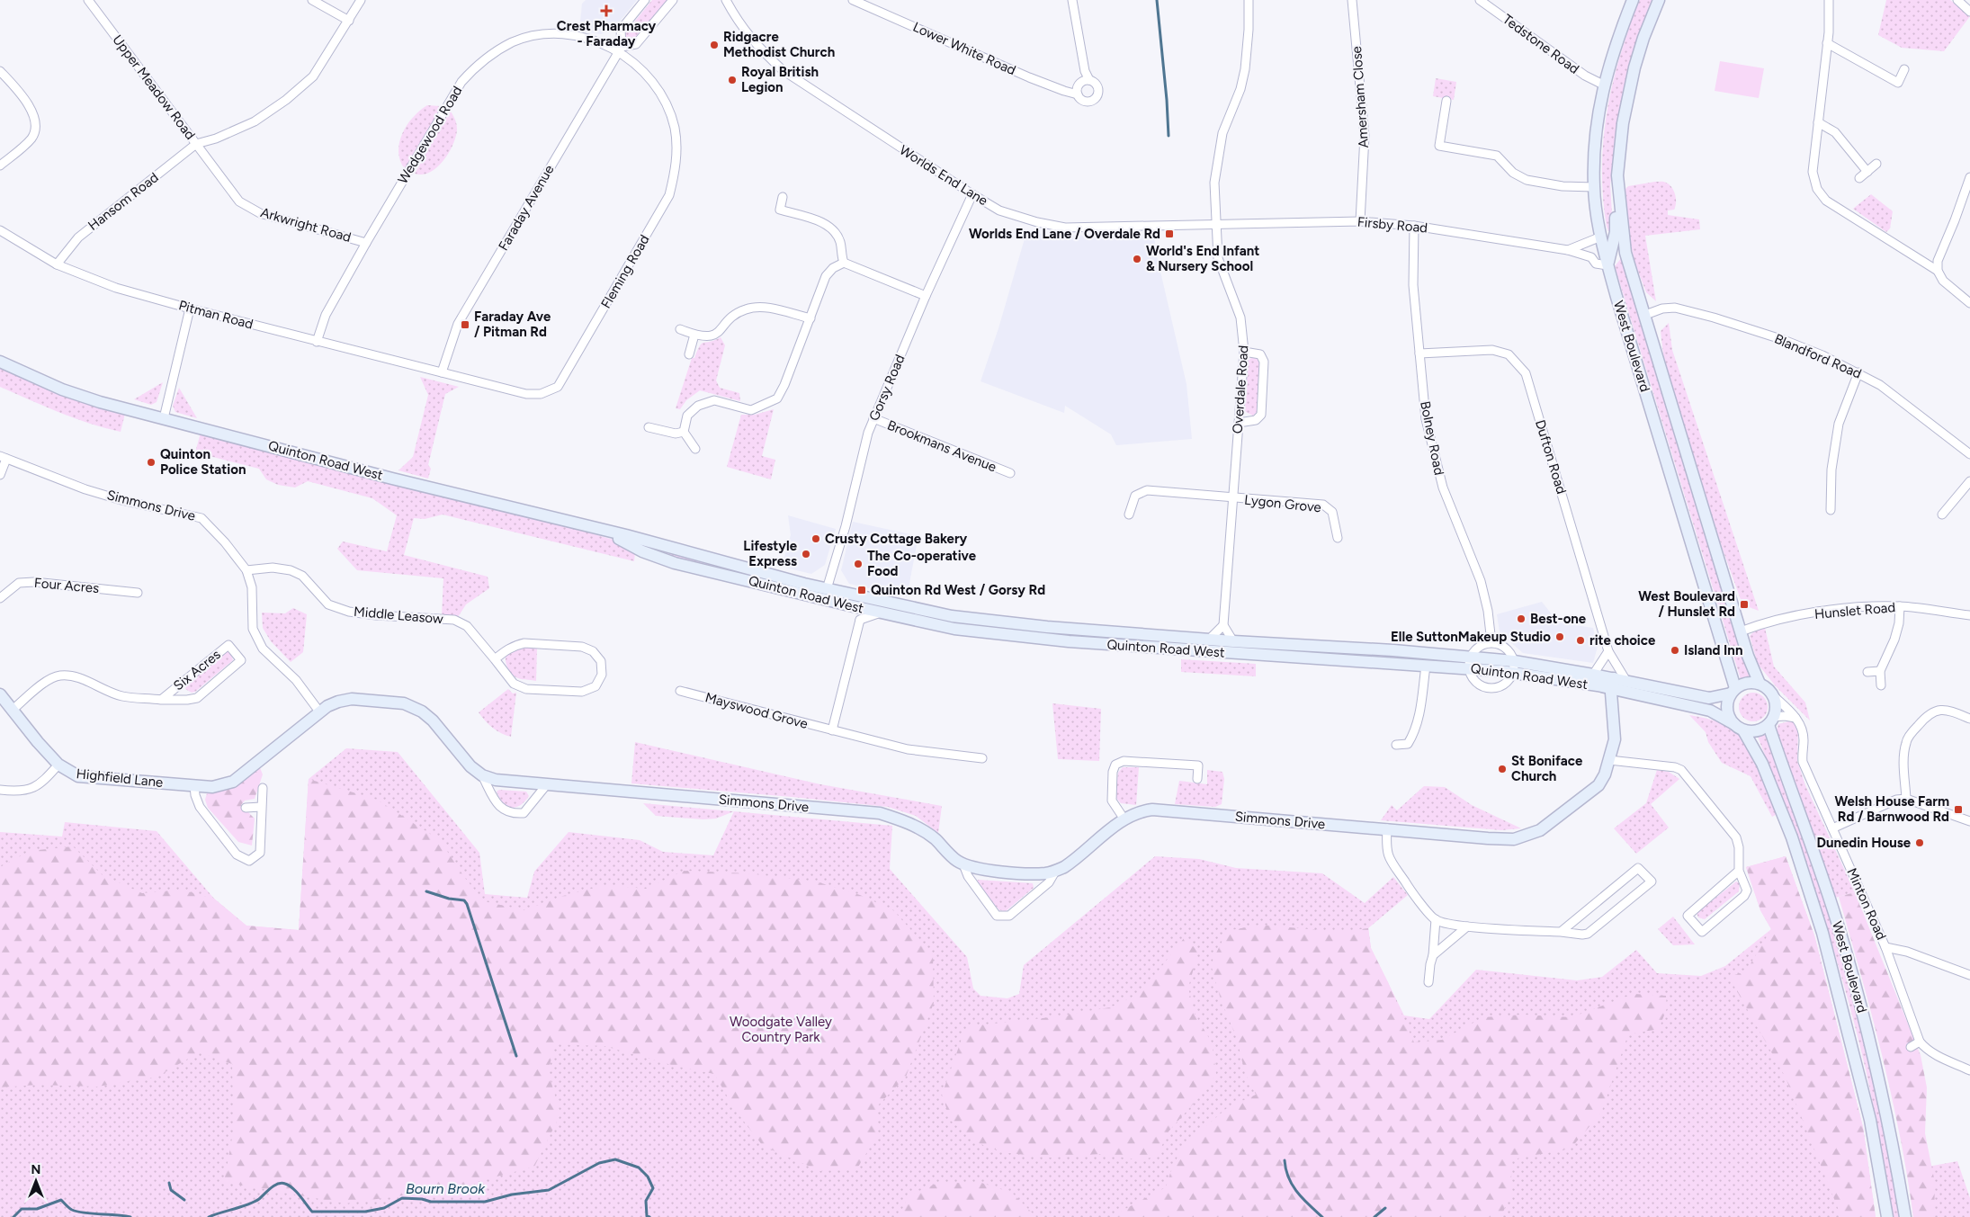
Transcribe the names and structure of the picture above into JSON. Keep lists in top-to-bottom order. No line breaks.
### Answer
{"streets":{"street":["Tedstone Road","Lower White Road","Upper Meadow Road","Amersham Close","Wedgewood Road","Worlds End Lane","Hansom Road","Faraday Avenue","Arkwright Road","Firsby Road","Fleming Road","Pitman Road","West Boulevard","Blandford Road","Gorsy Road","Overdale Road","Bolney Road","Brookmans Avenue","Dufton Road","Quinton Road West","Lygon Grove","Simmons Drive","Four Acres","Hunslet Road","Middle Leasow","Six Acres","Mayswood Grove","Highfield Lane","Minton Road"]},"crossings":[["Tedstone Road","West Boulevard"],["Upper Meadow Road","Hansom Road"],["Upper Meadow Road","Arkwright Road"],["Amersham Close","Firsby Road"],["Wedgewood Road","Faraday Avenue"],["Wedgewood Road","Arkwright Road"],["Wedgewood Road","Fleming Road"],["Wedgewood Road","Pitman Road"],["Worlds End Lane","Firsby Road"],["Worlds End Lane","Gorsy Road"],["Worlds End Lane","Overdale Road"],["Hansom Road","Arkwright Road"],["Hansom Road","Pitman Road"],["Faraday Avenue","Fleming Road"],["Faraday Avenue","Pitman Road"],["Firsby Road","West Boulevard"],["Firsby Road","Overdale Road"],["Firsby Road","Bolney Road"],["Fleming Road","Pitman Road"],["West Boulevard","Blandford Road"],["West Boulevard","Quinton Road West"],["West Boulevard","Hunslet Road"],["West Boulevard","Minton Road"],["Gorsy Road","Brookmans Avenue"],["Gorsy Road","Quinton Road West"],["Overdale Road","Lygon Grove"],["Bolney Road","Dufton Road"],["Dufton Road","Quinton Road West"],["Quinton Road West","Simmons Drive"],["Quinton Road West","Minton Road"],["Simmons Drive","Middle Leasow"],["Simmons Drive","Highfield Lane"],["Six Acres","Highfield Lane"]],"water":["Bourn Brook"],"parks":["Woodgate Valley Country Park"],"places":{"health":["Crest Pharmacy - Faraday"],"other":["Ridgacre Methodist Church","Royal British Legion","World's End Infant & Nursery School","Quinton Police Station","Crusty Cottage Bakery","Lifestyle Express","The Co-operative Food","Best-one","Elle SuttonMakeup Studio","rite choice","Island Inn","St Boniface Church","Dunedin House"],"transit":["Worlds End Lane / Overdale Rd","Faraday Ave / Pitman Rd","Quinton Rd West / Gorsy Rd","West Boulevard / Hunslet Rd","Welsh House Farm Rd / Barnwood Rd"]},"north":"top"}
